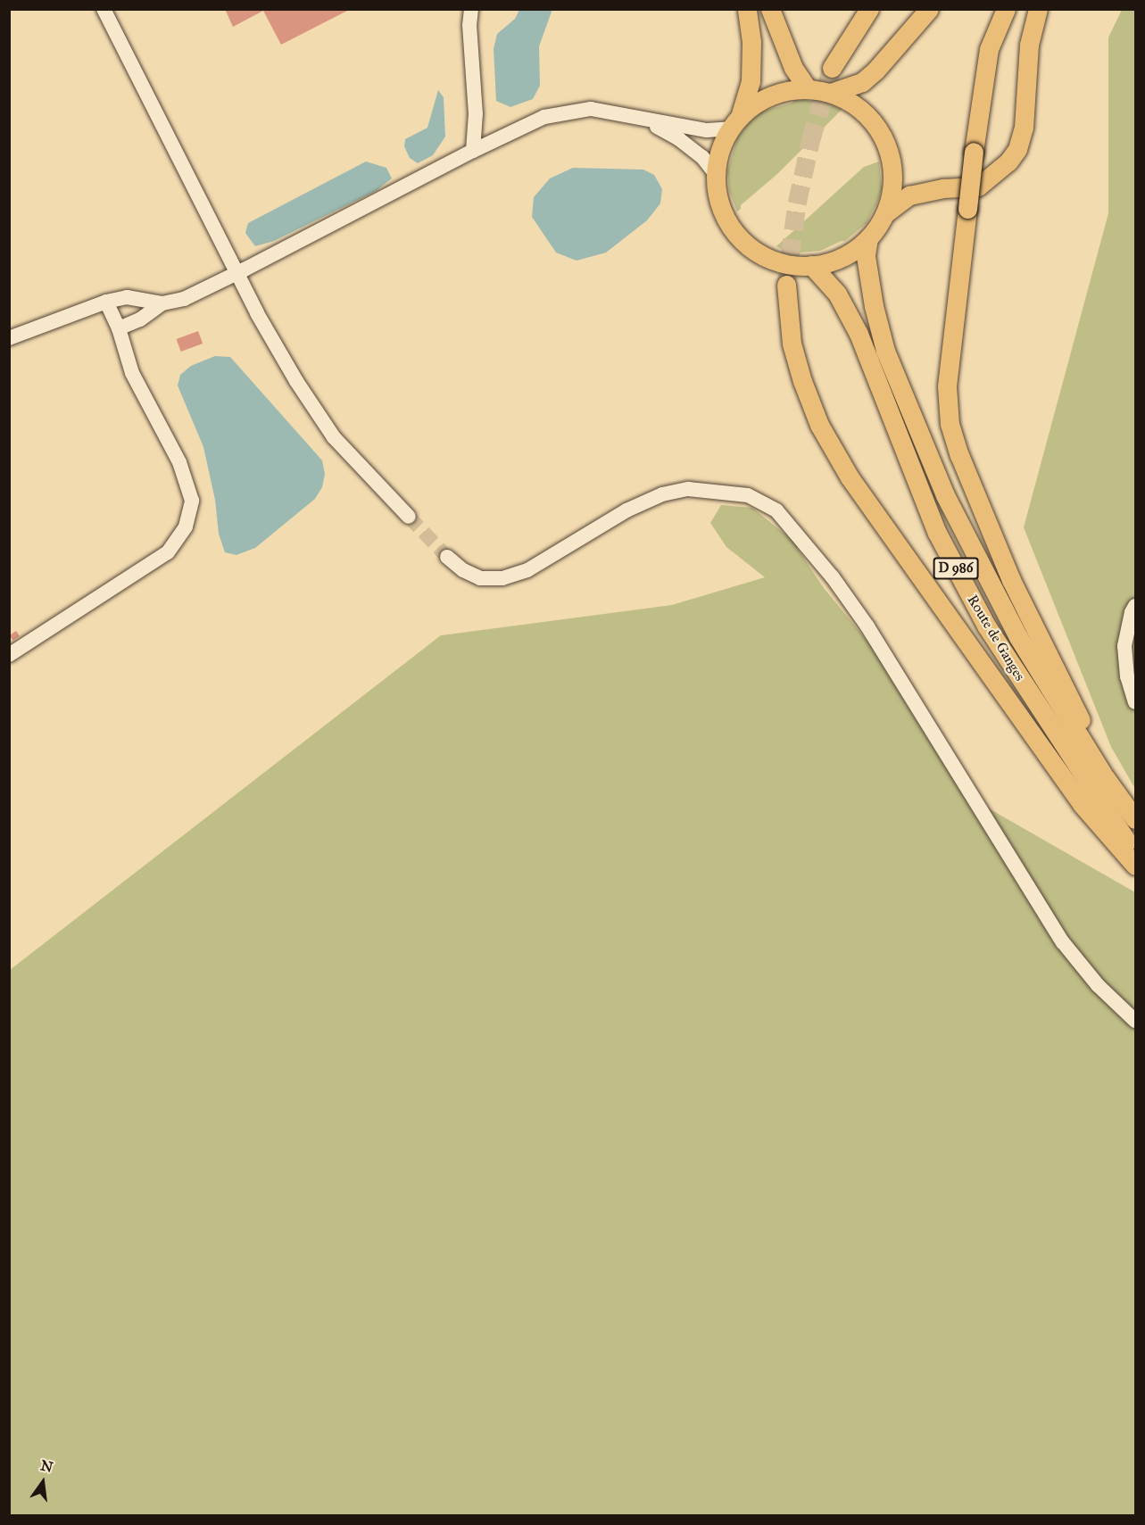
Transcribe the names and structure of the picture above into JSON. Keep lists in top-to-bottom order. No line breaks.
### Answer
{"streets":{"main road":["D 986","Route de Ganges"]},"north":"top"}
